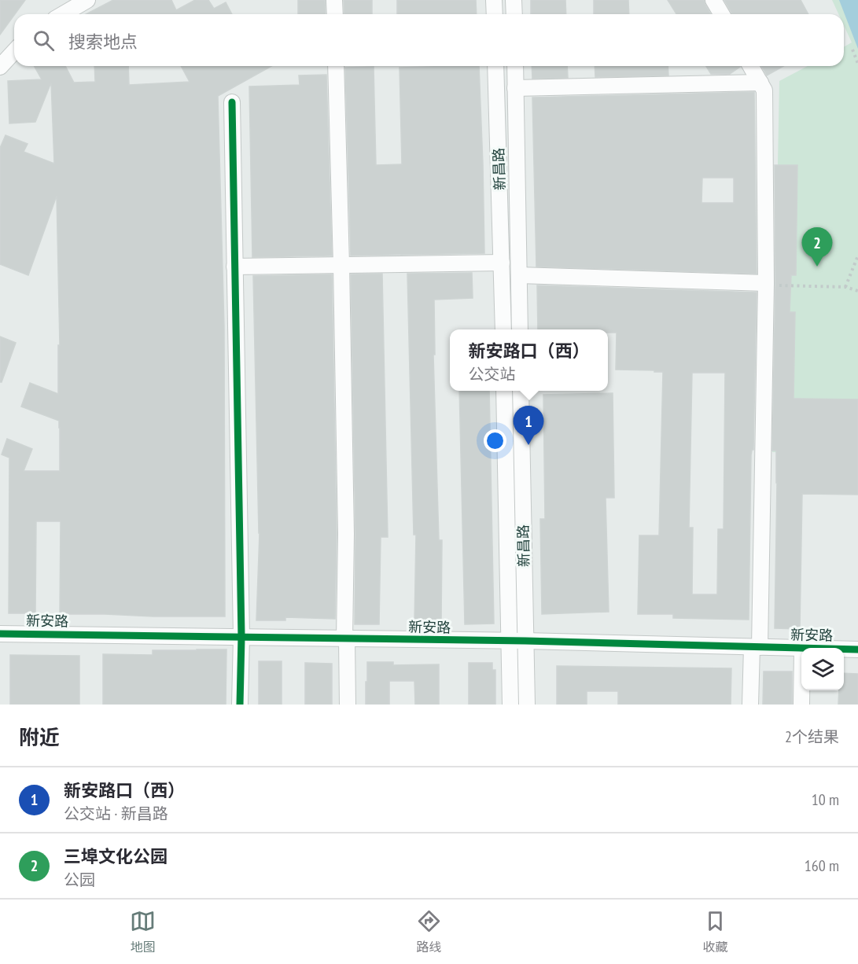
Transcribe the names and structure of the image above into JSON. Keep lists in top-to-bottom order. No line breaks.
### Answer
{"streets":{"street":["新昌路","新安路"]},"crossings":[["新昌路","新安路"]],"page":{"search":"搜索地点","pins":["2","1"],"popup":["新安路口（西）","公交站"],"heading":["附近","2个结果"],"list":[{"mark":"1","name":"新安路口（西）","note":"公交站 · 新昌路","value":"10 m"},{"mark":"2","name":"三埠文化公园","note":"公园","value":"160 m"}],"nav":["地图","路线","收藏"]}}
